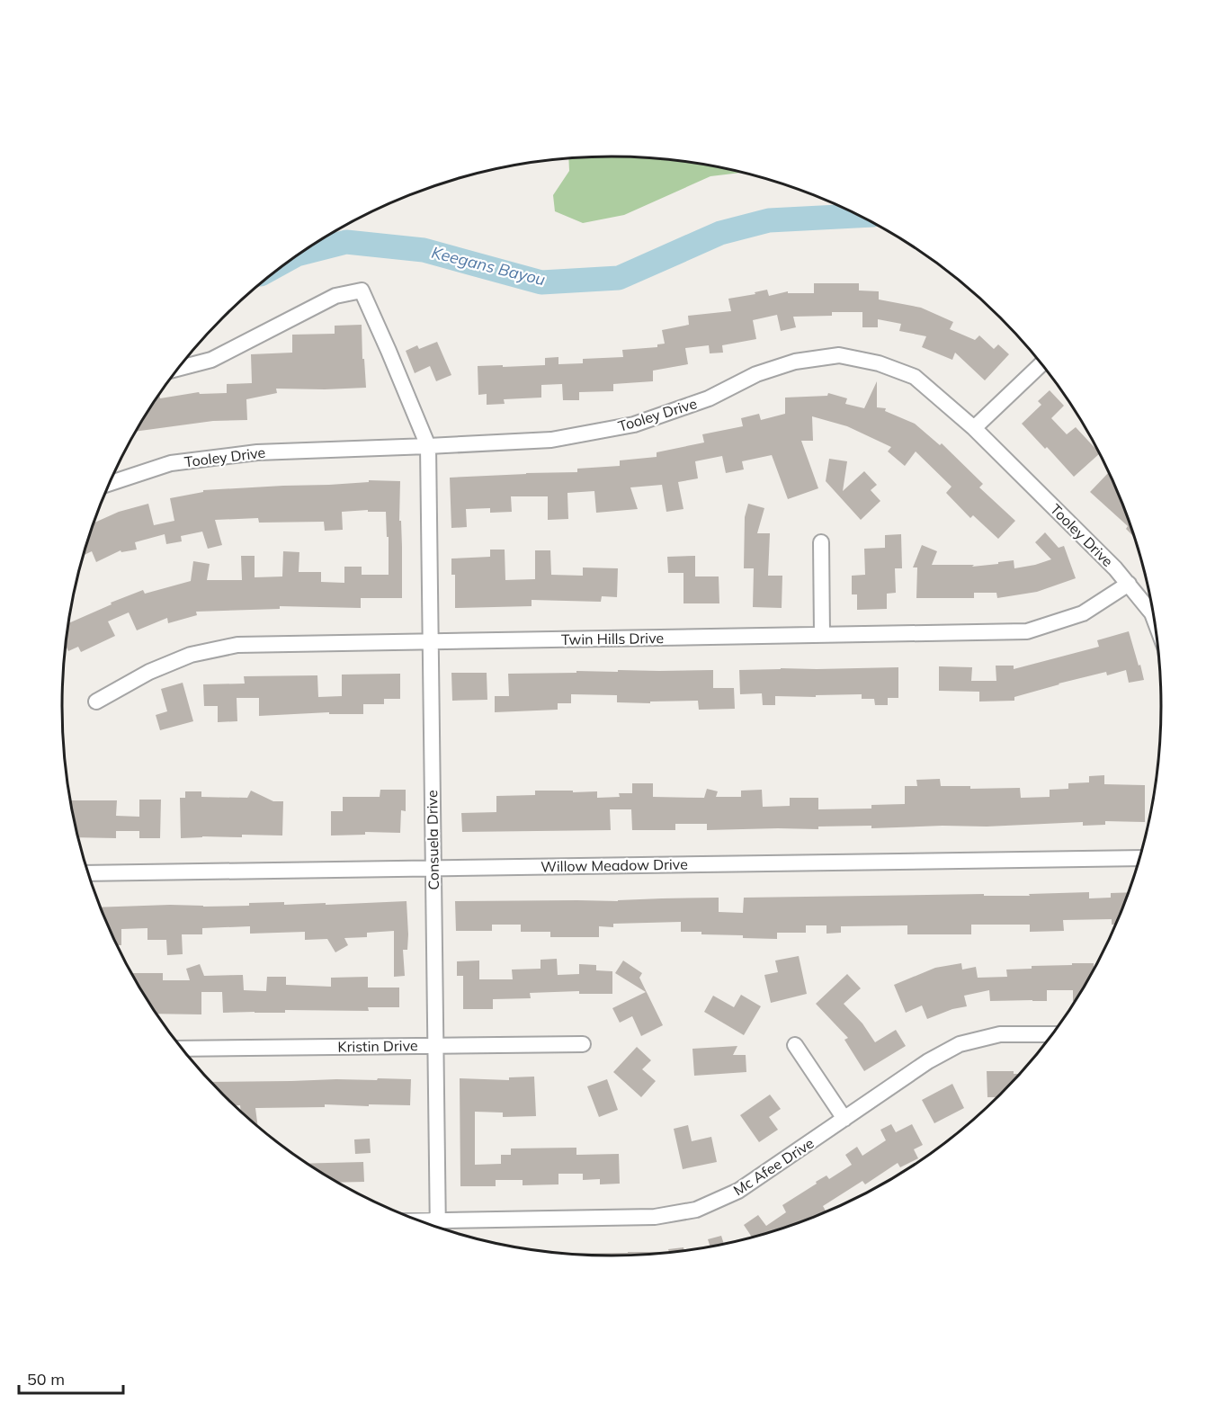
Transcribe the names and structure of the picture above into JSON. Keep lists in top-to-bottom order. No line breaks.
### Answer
{"streets":{"street":["Tooley Drive","Twin Hills Drive","Consuela Drive","Willow Meadow Drive","Kristin Drive","Mc Afee Drive"]},"crossings":[["Tooley Drive","Twin Hills Drive"],["Tooley Drive","Consuela Drive"],["Twin Hills Drive","Consuela Drive"],["Consuela Drive","Willow Meadow Drive"],["Consuela Drive","Kristin Drive"],["Consuela Drive","Mc Afee Drive"]],"water":["Keegans Bayou"],"scale_bar":"50 m"}
